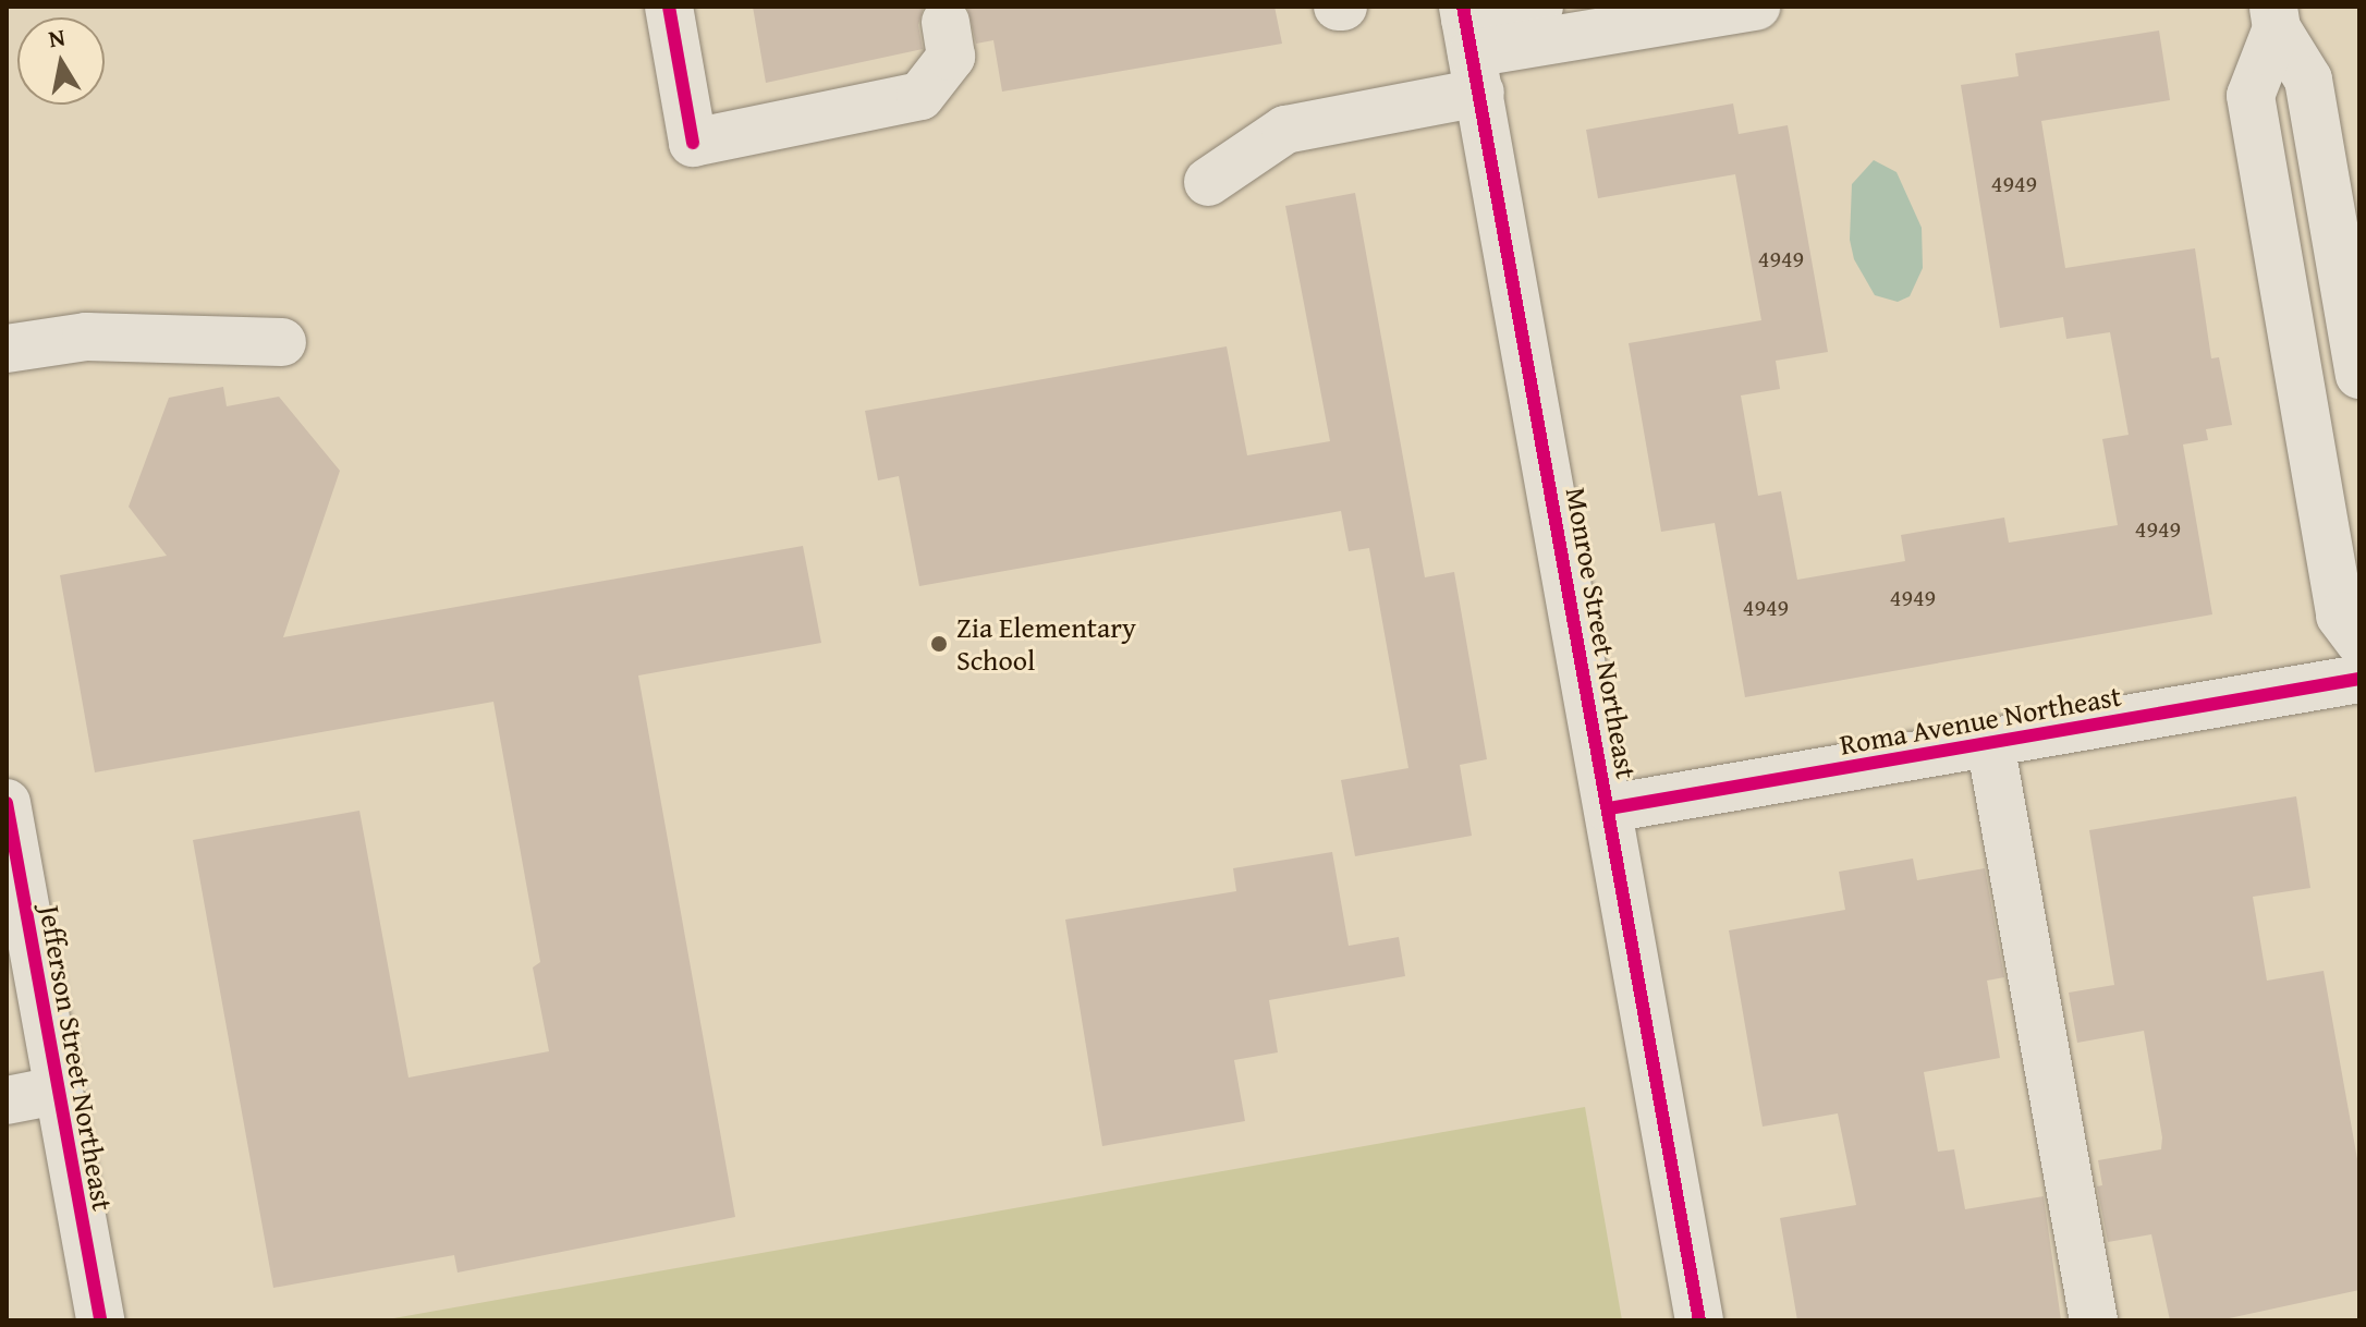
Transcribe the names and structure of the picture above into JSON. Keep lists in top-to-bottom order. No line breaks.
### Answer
{"streets":{"street":["Monroe Street Northeast","Roma Avenue Northeast","Jefferson Street Northeast"]},"crossings":[["Monroe Street Northeast","Roma Avenue Northeast"]],"places":["Zia Elementary School"],"house_numbers":["4949","4949","4949","4949","4949"],"north":"top"}
